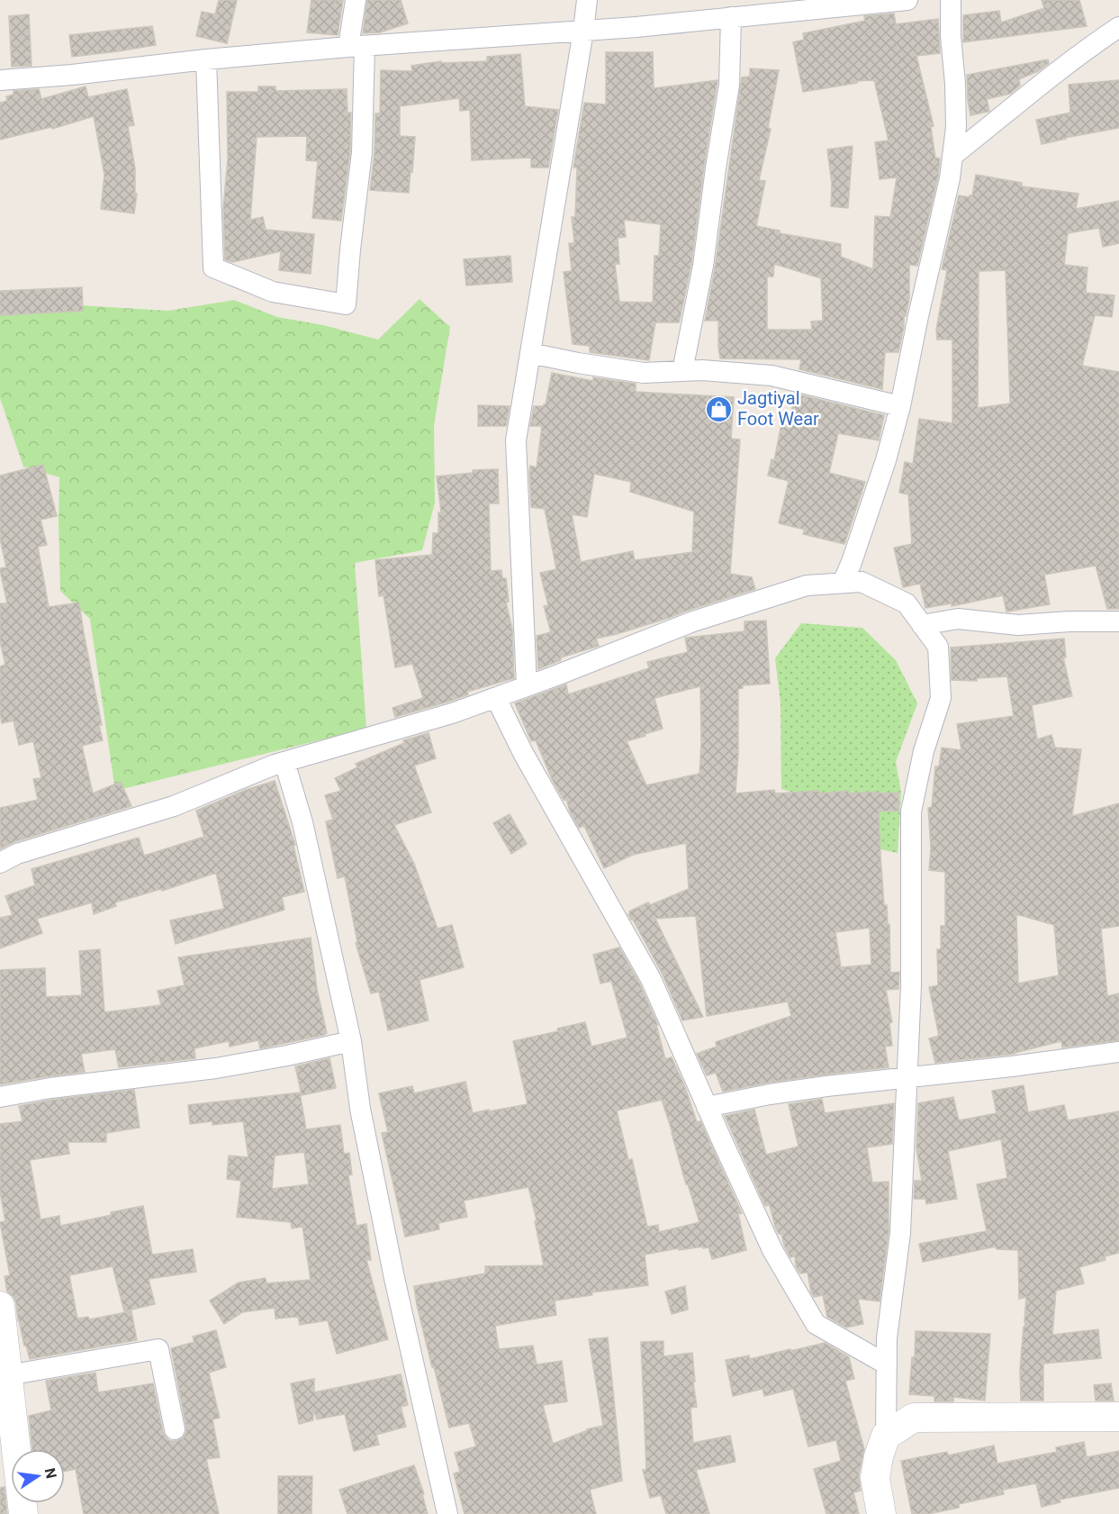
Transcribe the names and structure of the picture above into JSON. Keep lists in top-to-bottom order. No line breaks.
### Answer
{"places":{"shop":["Jagtiyal Foot Wear"]},"north":"right"}
